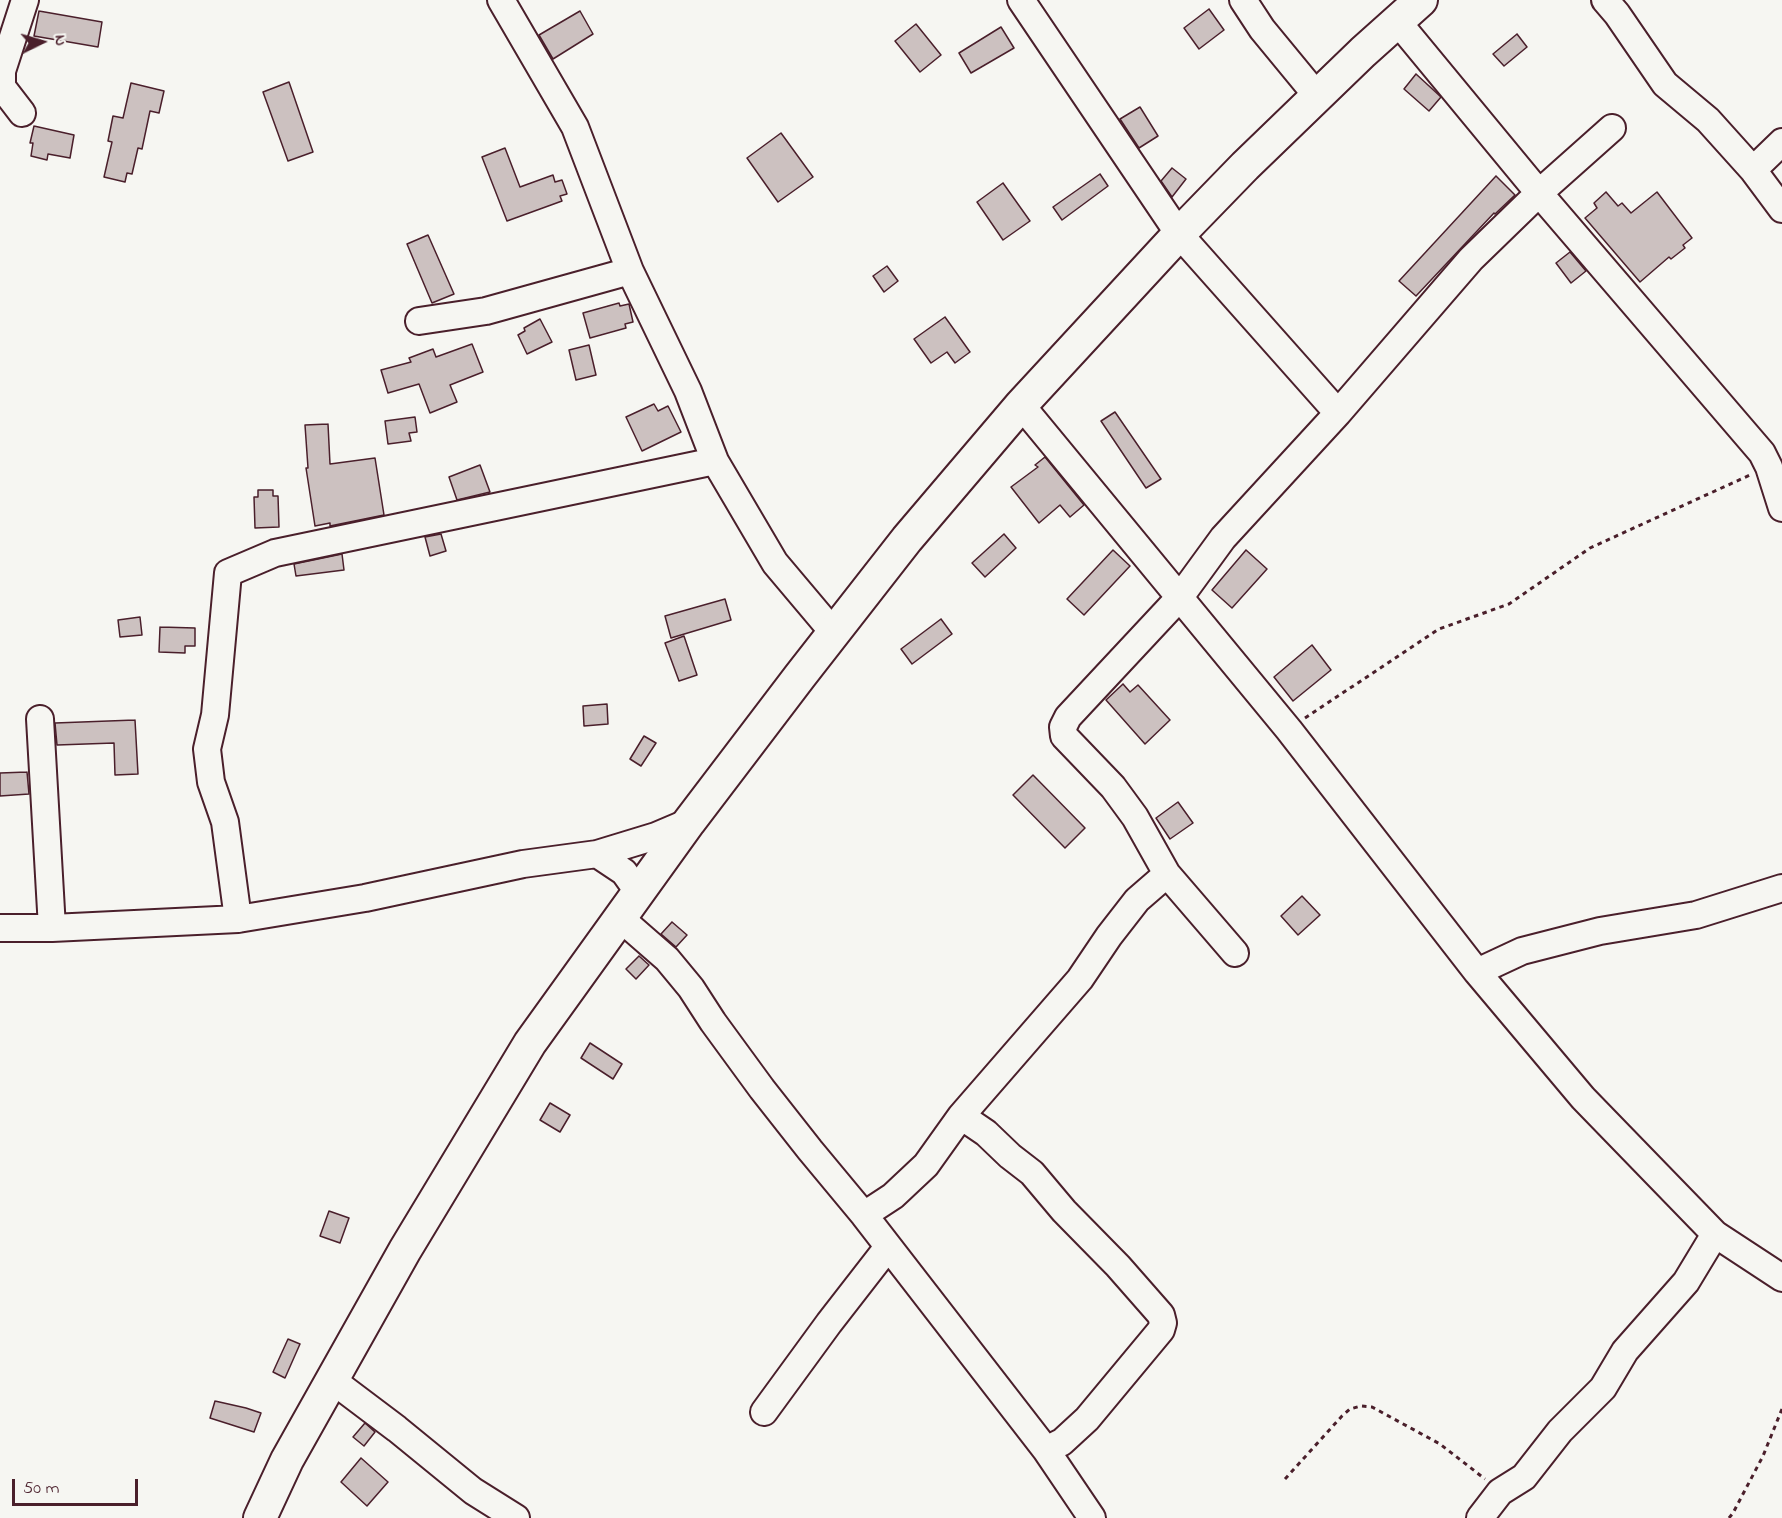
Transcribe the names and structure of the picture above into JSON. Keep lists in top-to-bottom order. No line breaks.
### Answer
{"scale_bar":"50 m","north":"right"}
